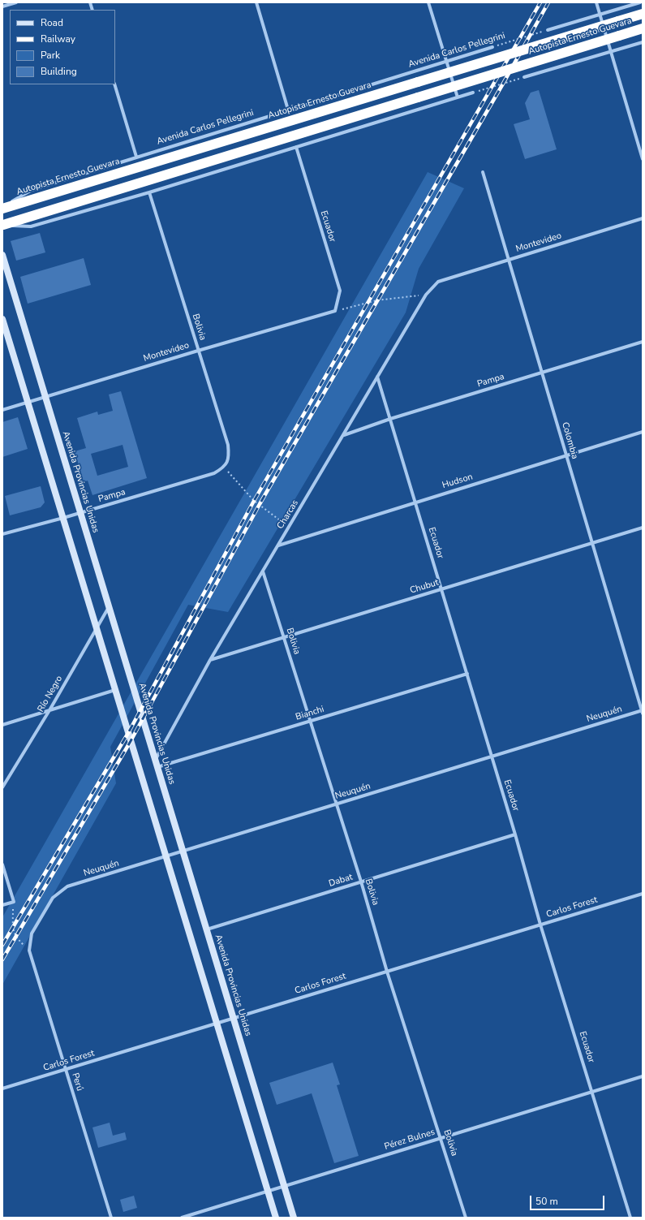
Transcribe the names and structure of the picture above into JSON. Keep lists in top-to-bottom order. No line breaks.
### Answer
{"streets":{"highway":["Autopista Ernesto Guevara"],"main road":["Avenida Provincias Unidas"],"street":["Avenida Carlos Pellegrini","Ecuador","Montevideo","Bolivia","Pampa","Colombia","Hudson","Charcas","Chubut","Río Negro","Bianchi","Neuquén","Dabat","Carlos Forest","Perú","Pérez Bulnes"]},"crossings":[["Autopista Ernesto Guevara","Avenida Carlos Pellegrini"],["Ecuador","Montevideo"],["Ecuador","Pampa"],["Ecuador","Hudson"],["Ecuador","Charcas"],["Ecuador","Chubut"],["Ecuador","Bianchi"],["Ecuador","Neuquén"],["Ecuador","Dabat"],["Ecuador","Carlos Forest"],["Ecuador","Pérez Bulnes"],["Montevideo","Bolivia"],["Montevideo","Colombia"],["Montevideo","Avenida Provincias Unidas"],["Montevideo","Charcas"],["Bolivia","Pampa"],["Bolivia","Charcas"],["Bolivia","Chubut"],["Bolivia","Bianchi"],["Bolivia","Neuquén"],["Bolivia","Dabat"],["Bolivia","Carlos Forest"],["Bolivia","Pérez Bulnes"],["Pampa","Colombia"],["Pampa","Avenida Provincias Unidas"],["Pampa","Charcas"],["Colombia","Hudson"],["Colombia","Chubut"],["Colombia","Neuquén"],["Hudson","Charcas"],["Avenida Provincias Unidas","Charcas"],["Avenida Provincias Unidas","Río Negro"],["Avenida Provincias Unidas","Bianchi"],["Avenida Provincias Unidas","Neuquén"],["Avenida Provincias Unidas","Dabat"],["Avenida Provincias Unidas","Carlos Forest"],["Avenida Provincias Unidas","Pérez Bulnes"],["Charcas","Chubut"],["Neuquén","Perú"],["Carlos Forest","Perú"]],"legend":["Road","Railway","Park","Building"],"scale_bar":"50 m"}
